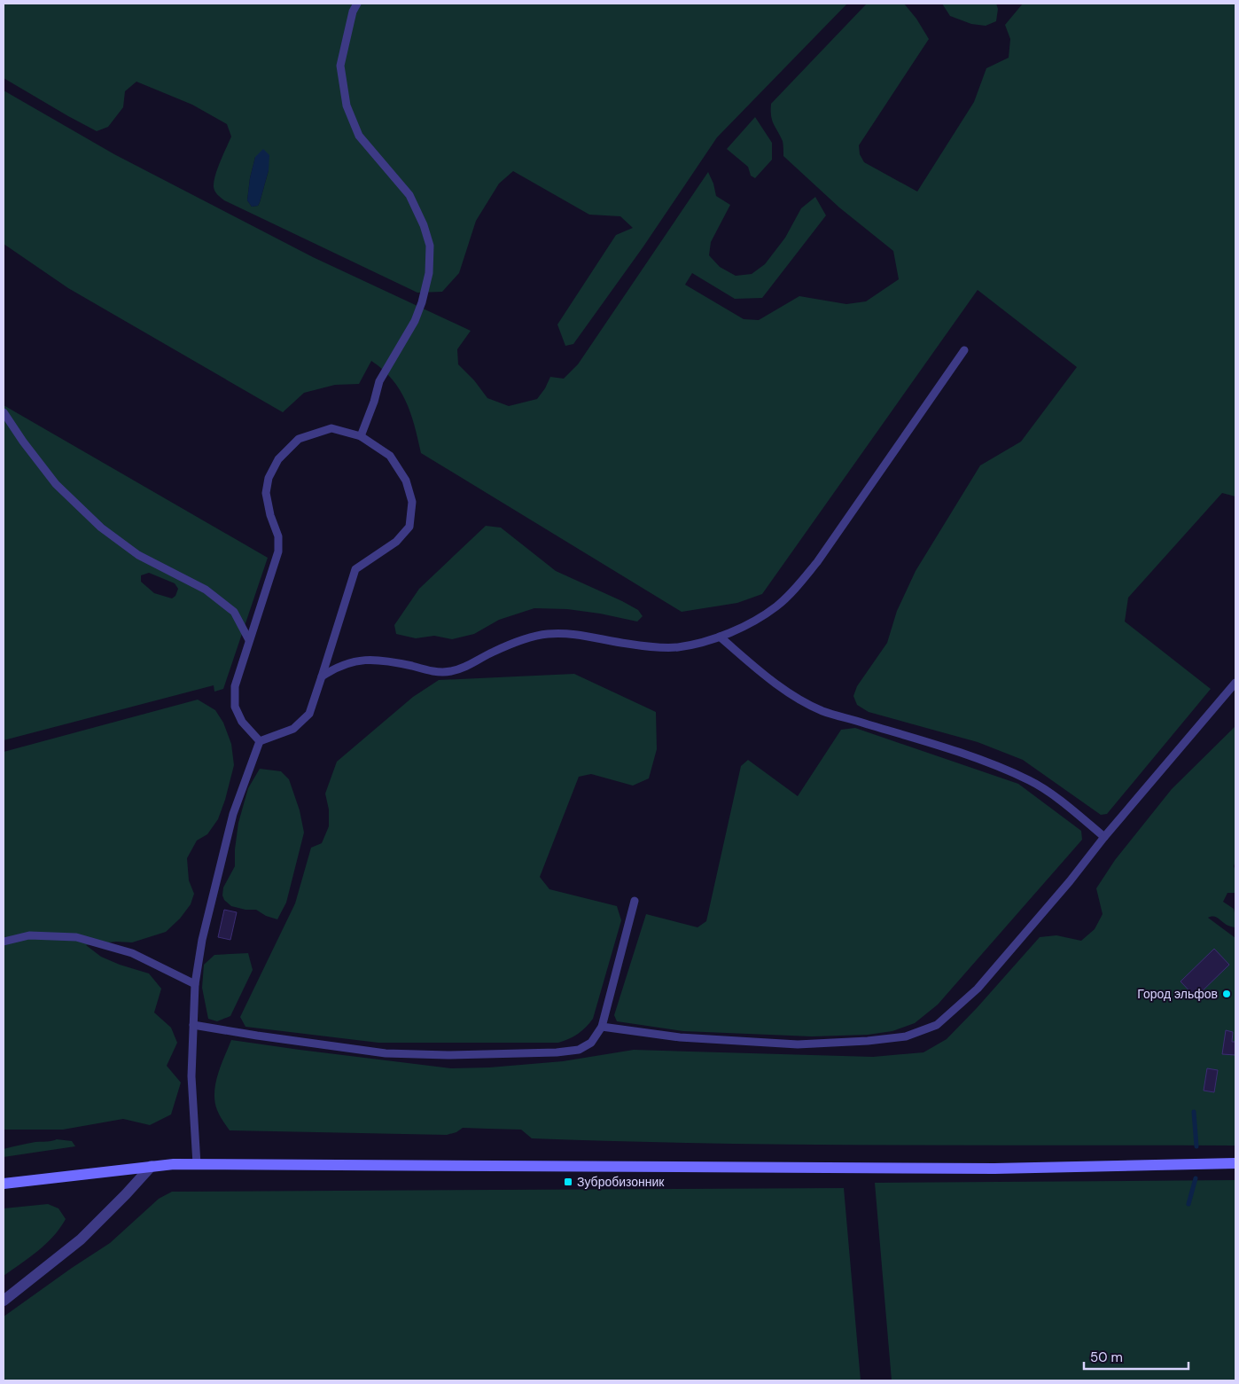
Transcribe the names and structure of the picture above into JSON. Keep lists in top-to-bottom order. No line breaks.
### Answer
{"places":{"other":["Город эльфов"],"transit":["Зубробизонник"]},"scale_bar":"50 m"}
